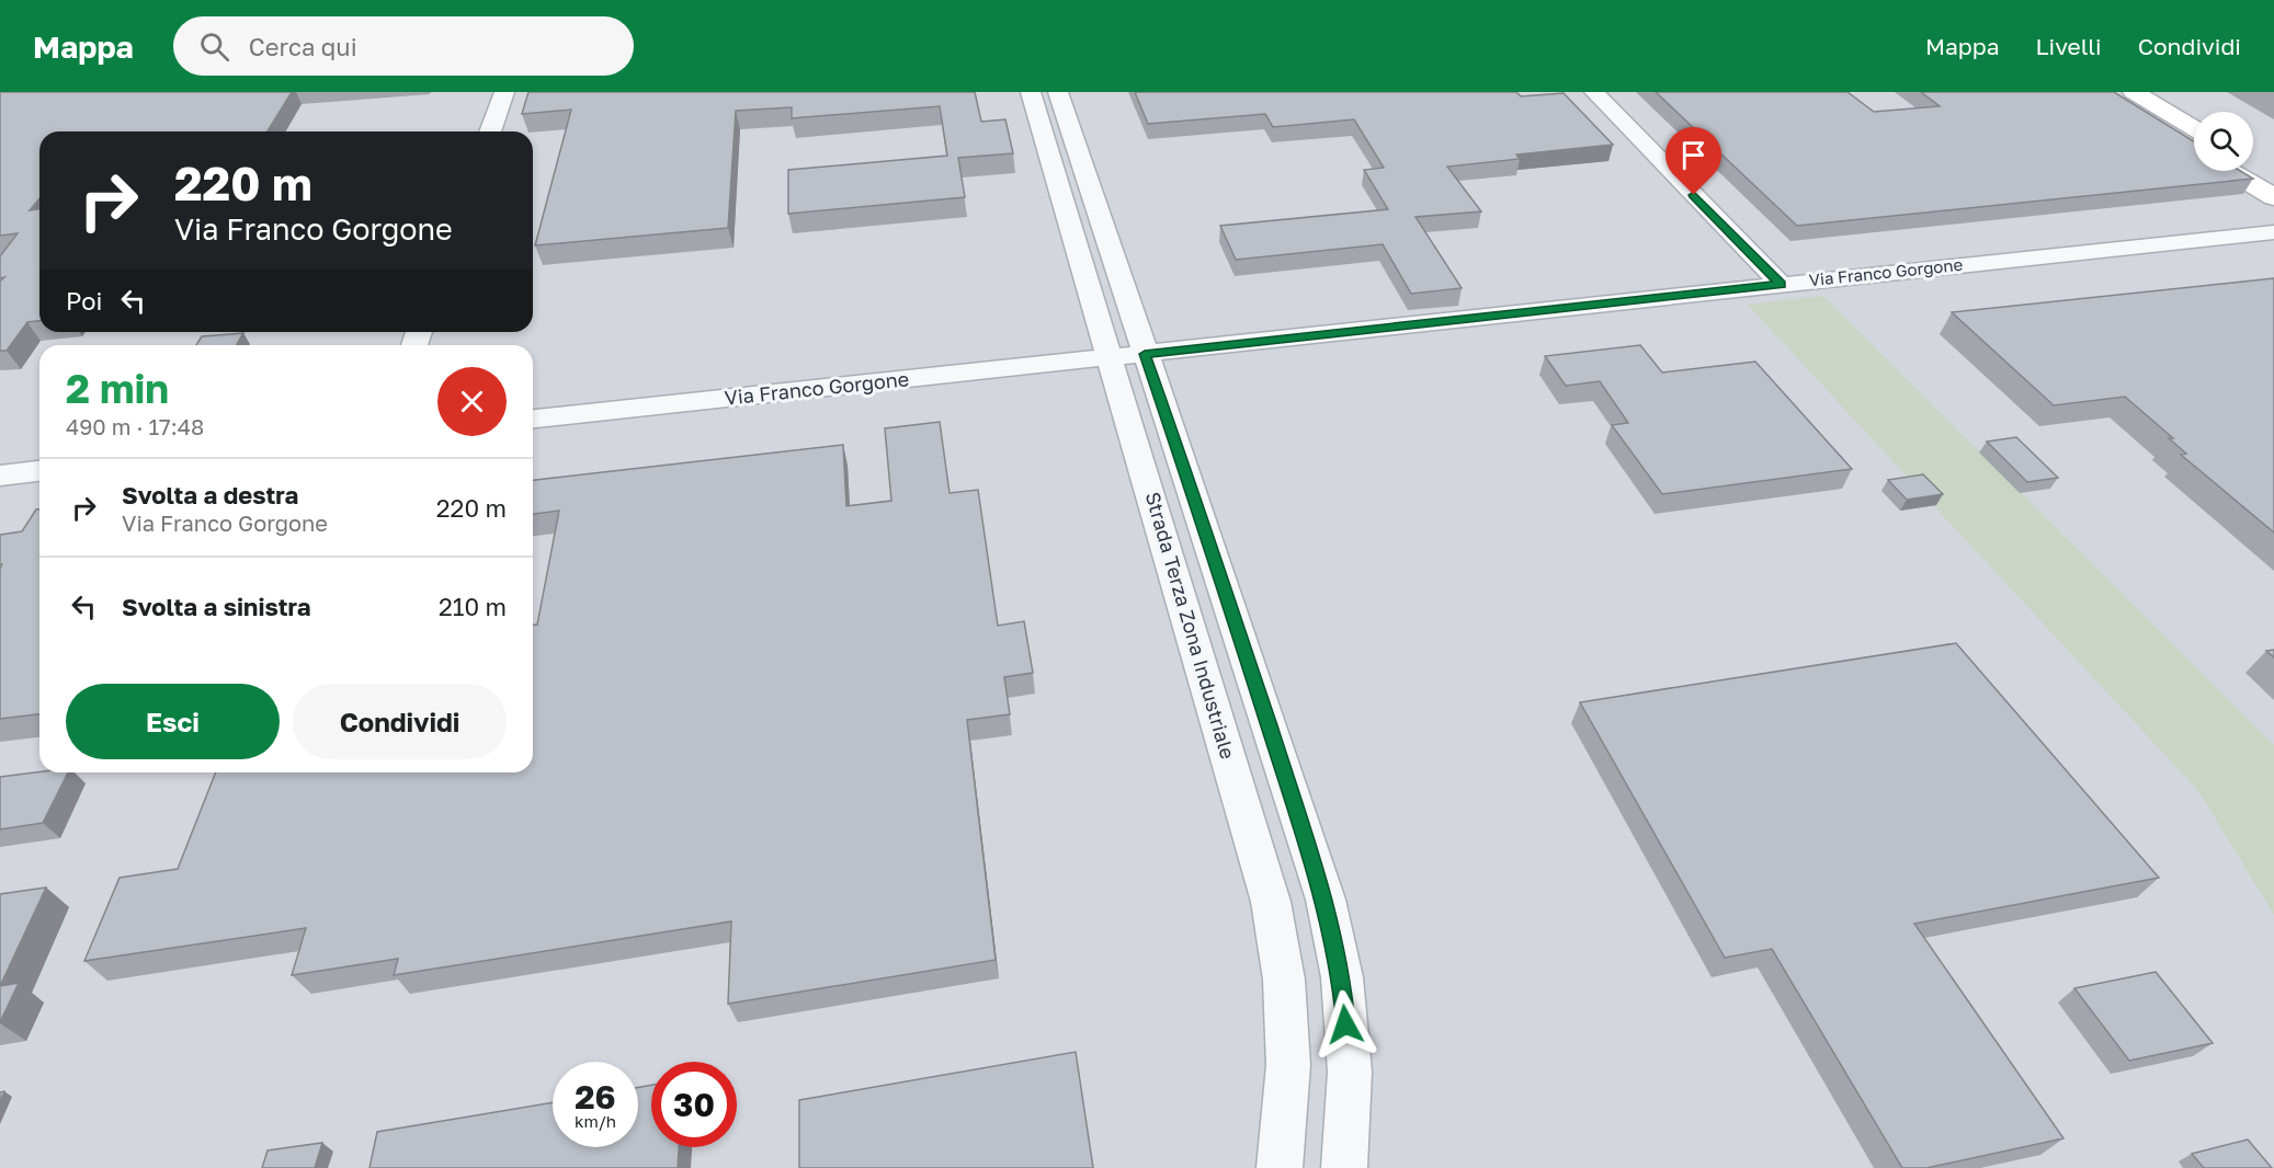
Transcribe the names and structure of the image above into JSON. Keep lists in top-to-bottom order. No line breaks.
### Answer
{"streets":{"street":["Via Franco Gorgone","Strada Terza Zona Industriale"]},"crossings":[["Via Franco Gorgone","Strada Terza Zona Industriale"]],"page":{"header":"Mappa","search":"Cerca qui","nav":["Mappa","Livelli","Condividi"],"turn":["220 m","Via Franco Gorgone"],"then":"Poi","heading":["2 min","490 m · 17:48"],"list":[{"name":"Svolta a destra","note":"Via Franco Gorgone","value":"220 m"},{"name":"Svolta a sinistra","value":"210 m"}],"buttons":["Esci","Condividi"],"speed":"26 km/h","limit":"30"}}
